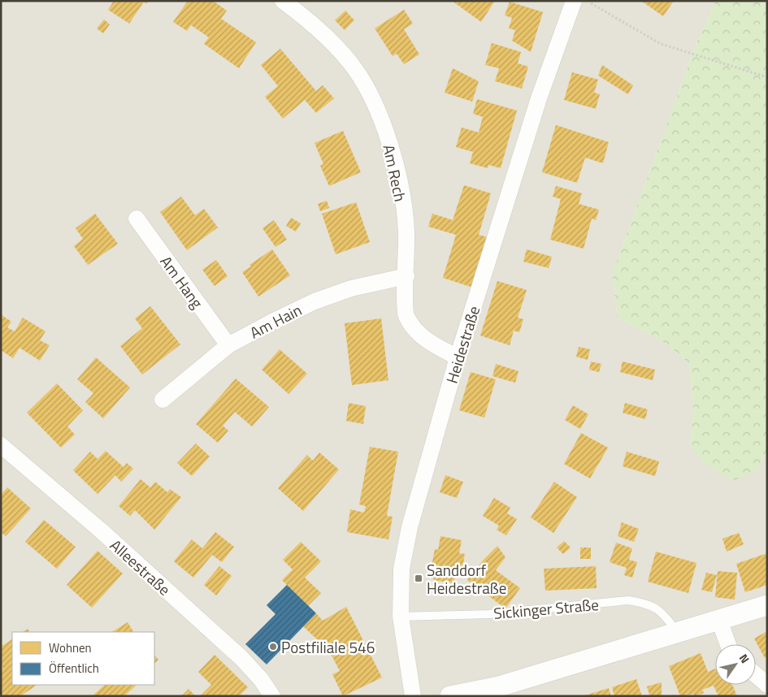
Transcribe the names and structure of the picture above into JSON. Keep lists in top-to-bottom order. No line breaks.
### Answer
{"streets":{"street":["Am Rech","Am Hang","Am Hain","Heidestraße","Alleestraße"],"lane":["Sickinger Straße"]},"crossings":[["Am Rech","Am Hain"],["Am Rech","Heidestraße"],["Am Hang","Am Hain"],["Heidestraße","Sickinger Straße"]],"places":{"transit":["Sanddorf Heidestraße"],"other":["Postfiliale 546"]},"legend":["Wohnen","Öffentlich"],"north":"top right"}
